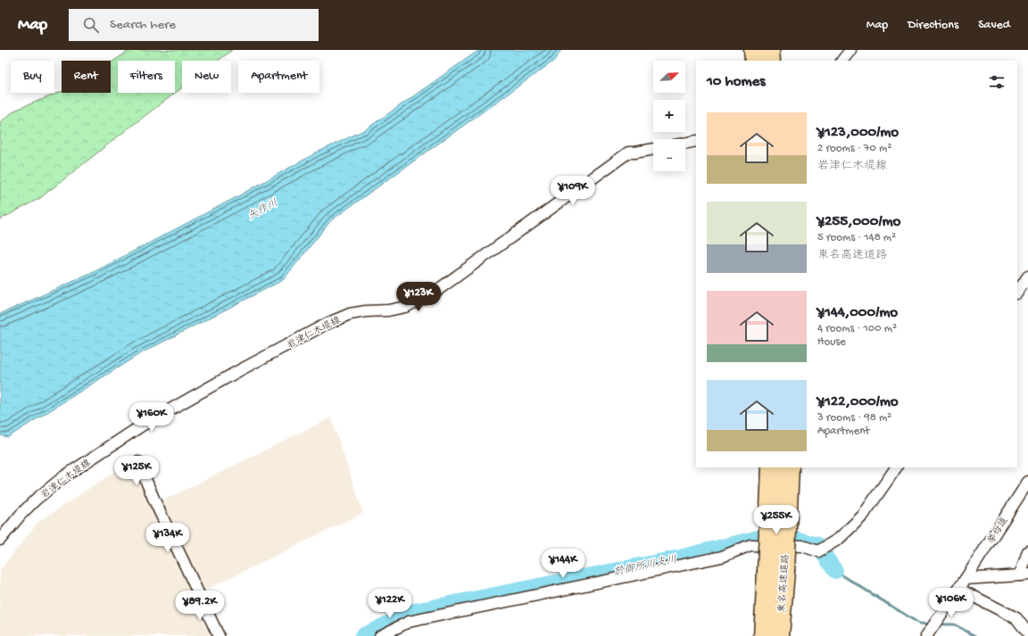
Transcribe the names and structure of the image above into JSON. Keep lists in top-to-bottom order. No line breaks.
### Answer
{"streets":{"highway":["東名高速道路"],"street":["岩津仁木堤線","挙母道"]},"water":["矢作川","於御所川支川"],"north":"top right","page":{"header":"Map","search":"Search here","nav":["Map","Directions","Saved"],"map_buttons":["+","−"],"chip":["Buy","Rent","Filters","New","Apartment"],"heading":"10 homes","list":[{"name":"¥123,000/mo","note":"2 rooms · 70 m² · 岩津仁木堤線"},{"name":"¥255,000/mo","note":"5 rooms · 148 m² · 東名高速道路"},{"name":"¥144,000/mo","note":"4 rooms · 100 m² · House"},{"name":"¥122,000/mo","note":"3 rooms · 98 m² · Apartment"}],"price":["¥109K","¥123K","¥160K","¥125K","¥255K","¥134K","¥144K","¥106K","¥122K","¥89.2K"]}}
